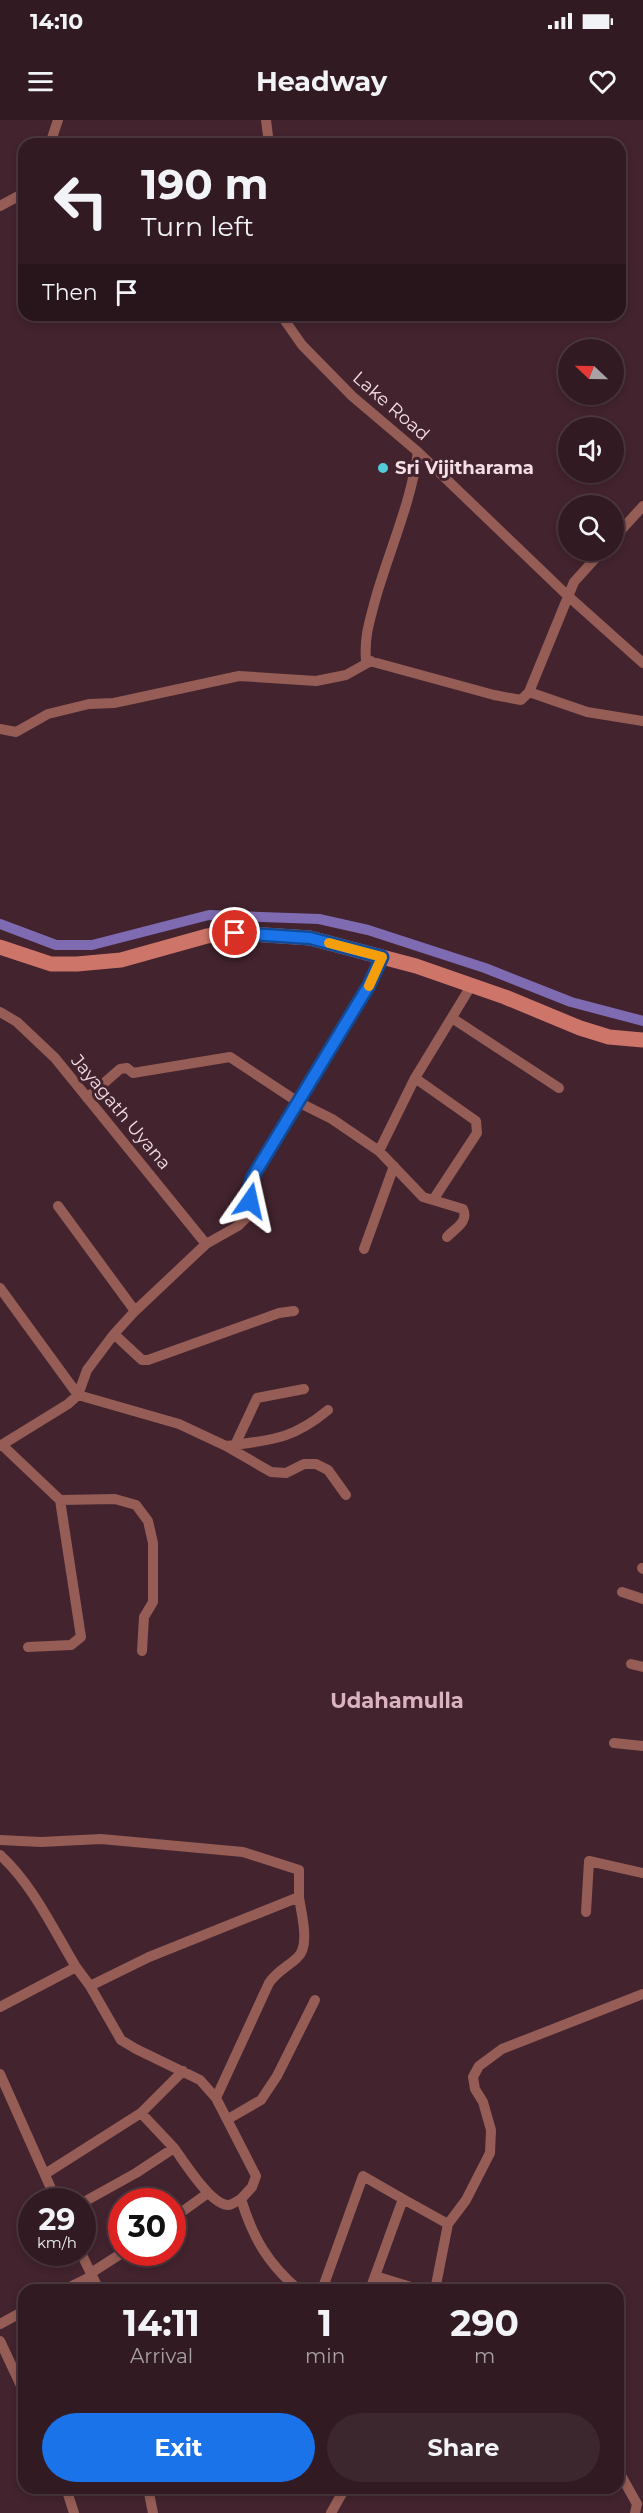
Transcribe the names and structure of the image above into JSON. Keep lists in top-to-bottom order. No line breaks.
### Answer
{"streets":{"street":["Lake Road","Jayagath Uyana"]},"districts":["Udahamulla"],"places":["Sri Vijitharama"],"north":"left","page":{"status":"14:10","header":"Headway","turn":["190 m","Turn left"],"then":"Then","speed":"29 km/h","limit":"30","eta":["14:11","Arrival","1","min","290","m"],"buttons":["Exit","Share"]}}
